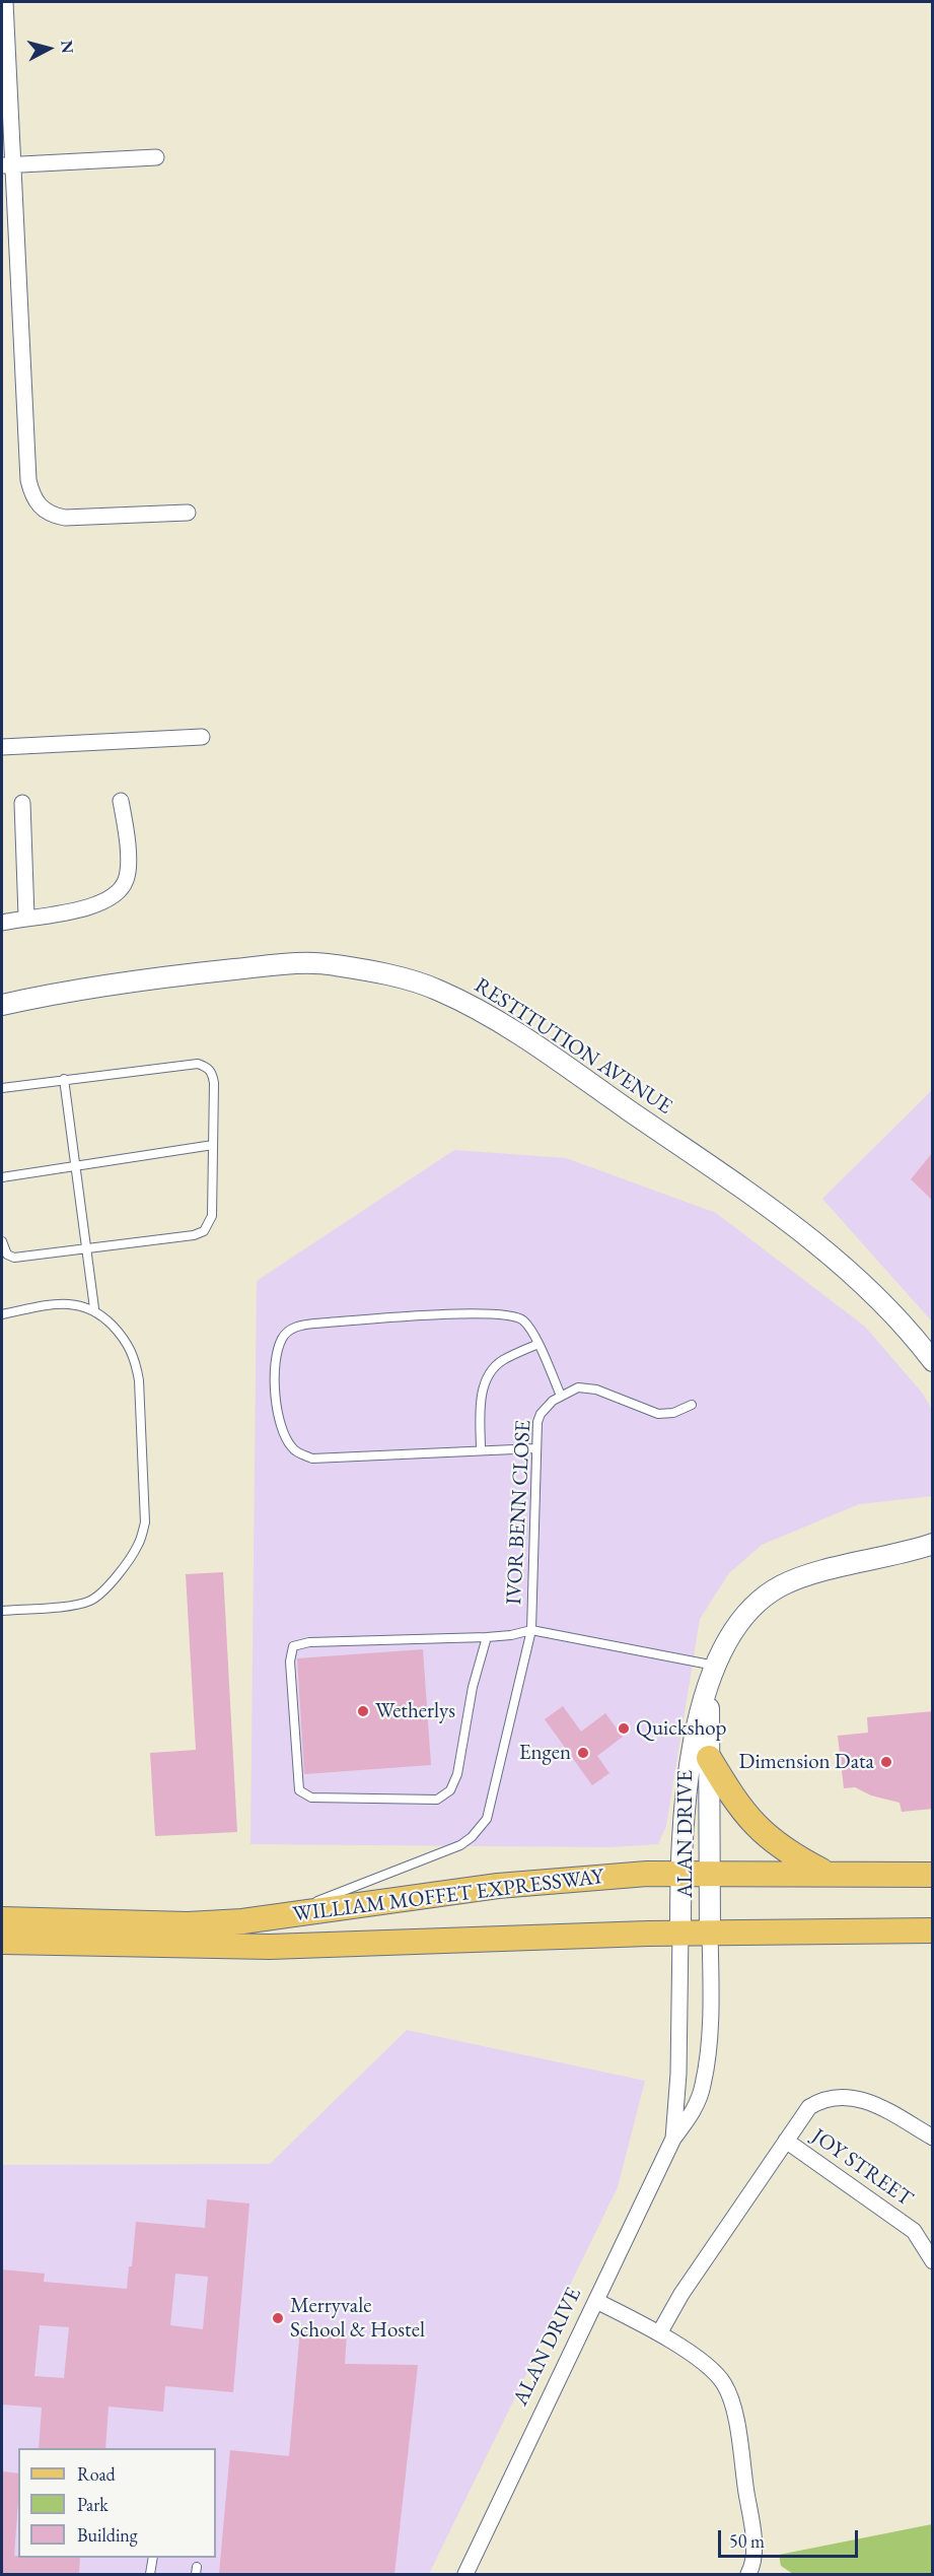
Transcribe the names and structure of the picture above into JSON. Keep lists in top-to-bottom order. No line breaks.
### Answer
{"streets":{"main road":["WILLIAM MOFFET EXPRESSWAY"],"street":["RESTITUTION AVENUE","ALAN DRIVE","JOY STREET"],"lane":["IVOR BENN CLOSE"]},"crossings":[["ALAN DRIVE","WILLIAM MOFFET EXPRESSWAY"]],"places":["Wetherlys","Quickshop","Engen","Dimension Data","Merryvale School & Hostel"],"legend":["Road","Park","Building"],"scale_bar":"50 m","north":"right"}
